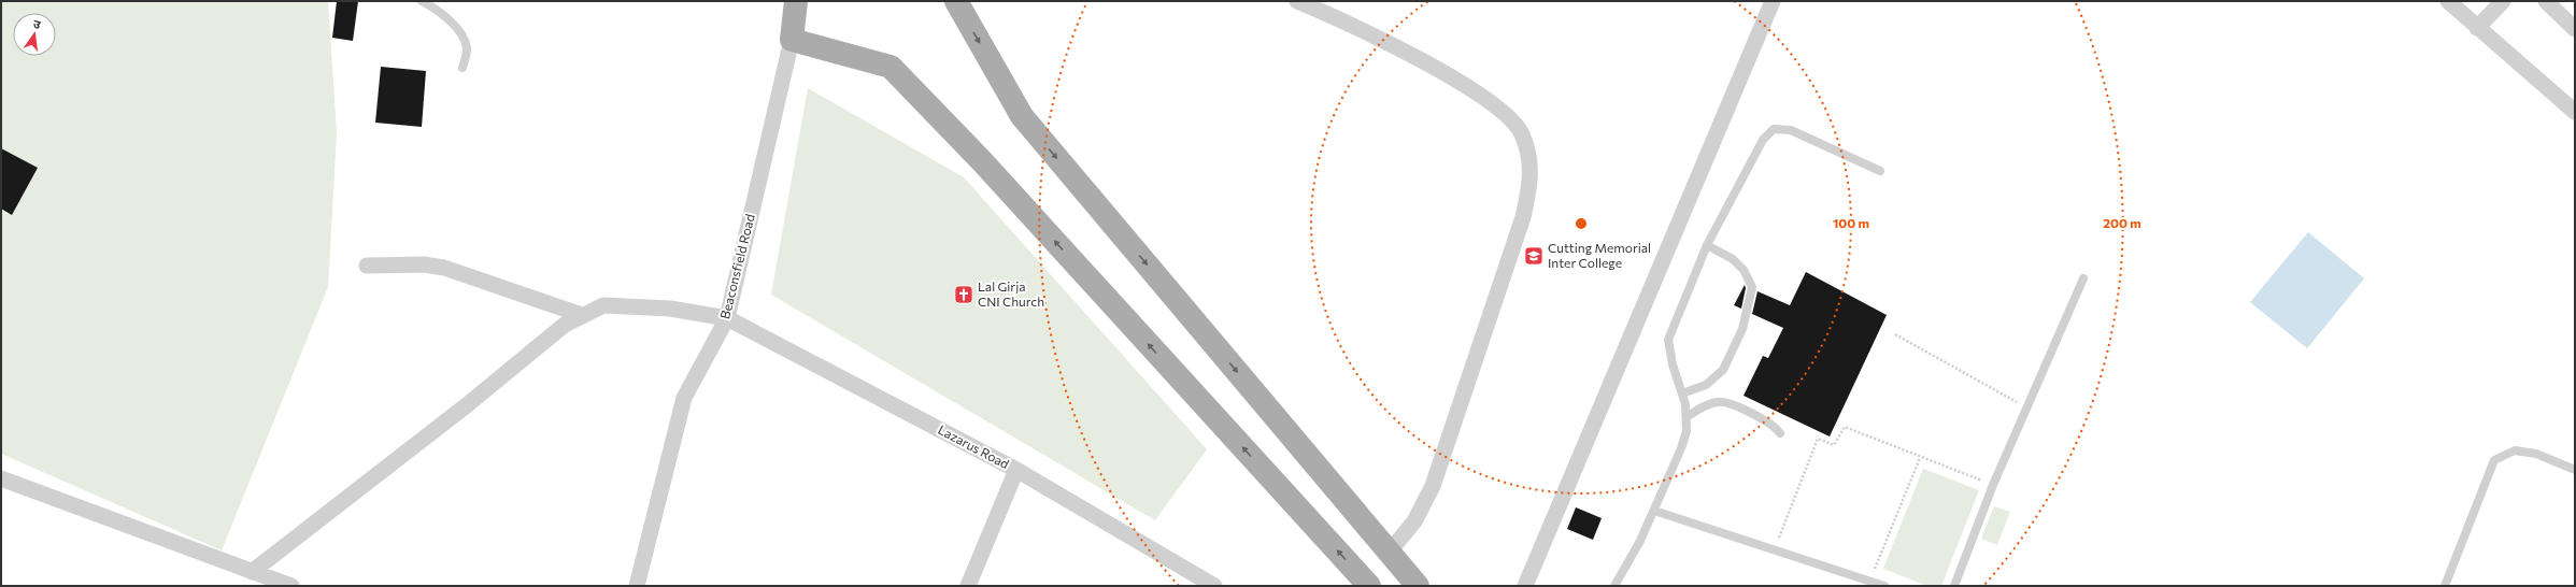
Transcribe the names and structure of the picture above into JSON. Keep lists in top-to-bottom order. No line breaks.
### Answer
{"streets":{"street":["Beaconsfield Road","Lazarus Road"]},"crossings":[["Beaconsfield Road","Lazarus Road"]],"places":{"school or university":["Cutting Memorial Inter College"],"church":["Lal Girja CNI Church"]},"north":"top","rings":["100 m","200 m"]}
